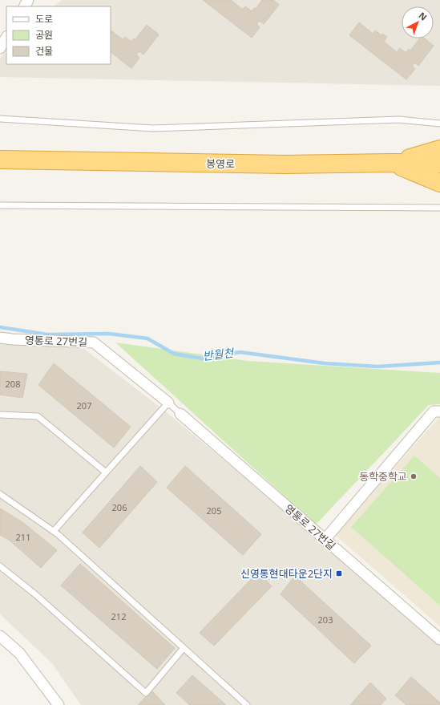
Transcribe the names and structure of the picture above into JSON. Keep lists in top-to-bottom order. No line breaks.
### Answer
{"streets":{"highway":["봉영로"],"street":["영통로 27번길"]},"water":["반월천"],"places":{"other":["동학중학교"],"transit":["신영통현대타운2단지"]},"house_numbers":["208","207","206","205","211","212","203"],"legend":["도로","공원","건물"],"north":"top right"}
